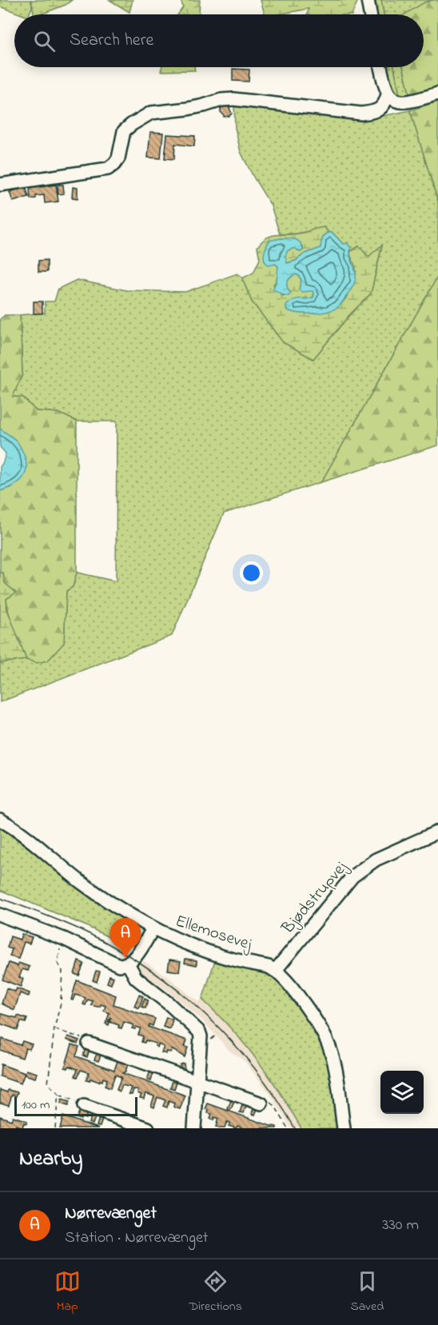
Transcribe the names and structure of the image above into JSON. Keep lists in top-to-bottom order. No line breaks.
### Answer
{"streets":{"street":["Bjødstrupvej","Ellemosevej"]},"crossings":[["Bjødstrupvej","Ellemosevej"]],"scale_bar":"100 m","page":{"search":"Search here","pins":"A","scale":"100 m","heading":"Nearby","list":[{"mark":"A","name":"Nørrevænget","note":"Station · Nørrevænget","value":"330 m"}],"nav":["Map","Directions","Saved"]}}
